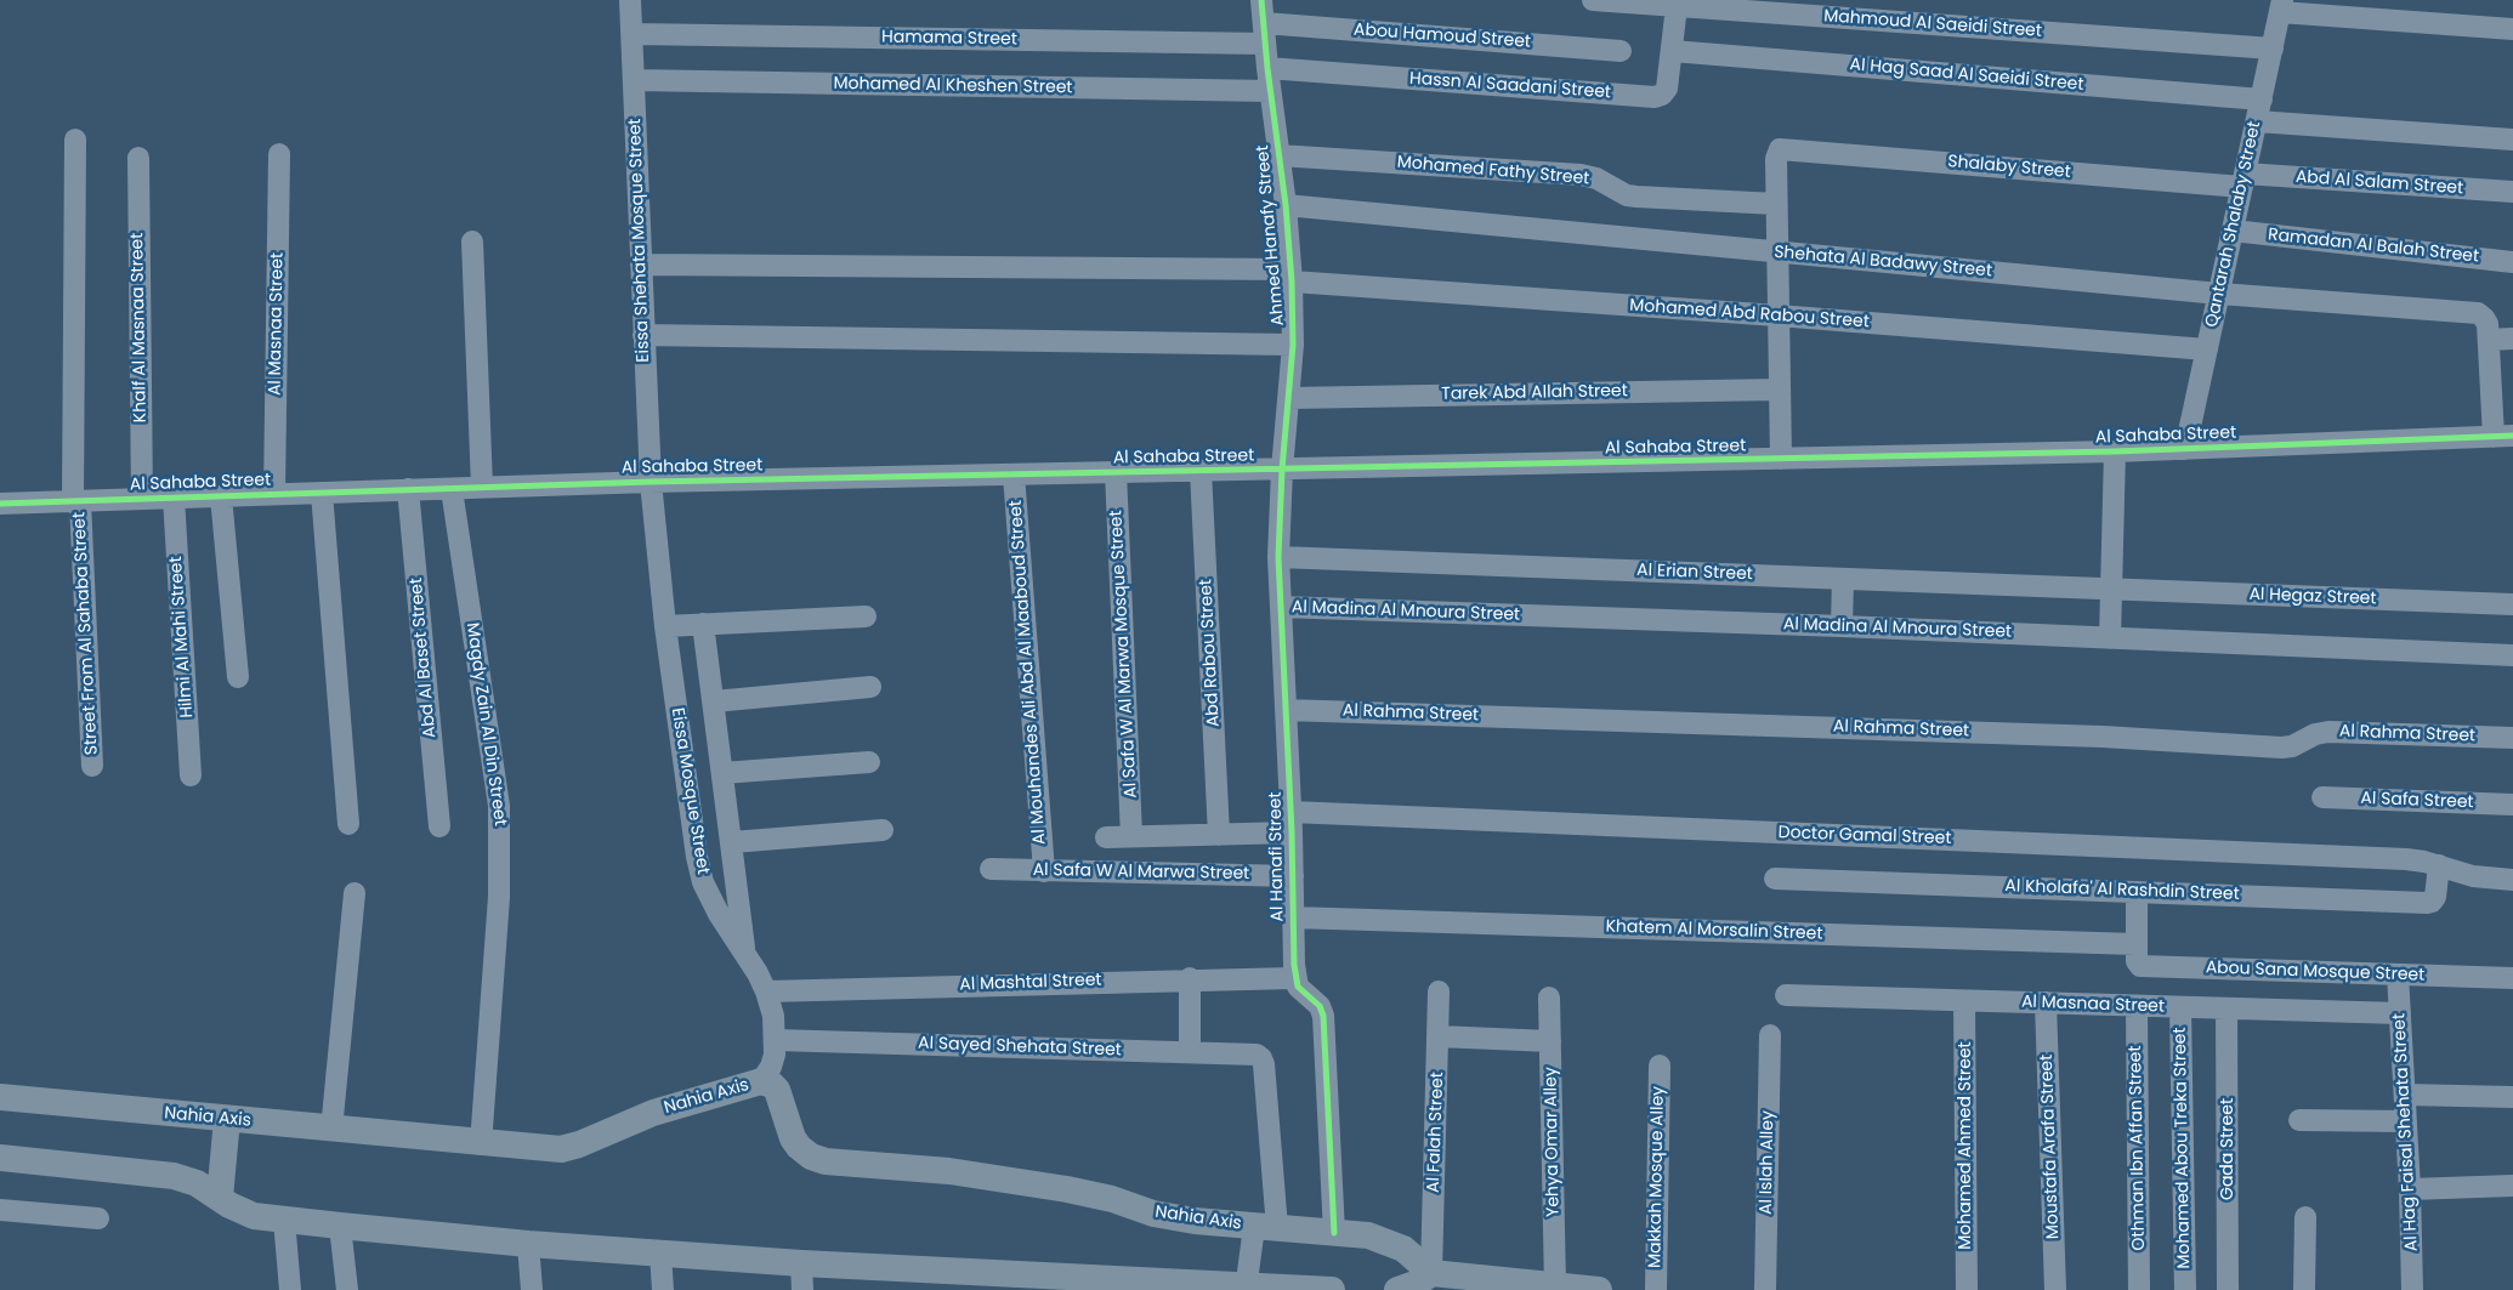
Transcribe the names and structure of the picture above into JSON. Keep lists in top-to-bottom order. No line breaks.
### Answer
{"streets":{"main road":["Nahia Axis"],"street":["Mahmoud Al Saeidi Street","Abou Hamoud Street","Hamama Street","Al Hag Saad Al Saeidi Street","Mohamed Al Kheshen Street","Hassn Al Saadani Street","Shalaby Street","Mohamed Fathy Street","Abd Al Salam Street","Qantarah Shalaby Street","Ahmed Hanafy Street","Eissa Shehata Mosque Street","Ramadan Al Balah Street","Shehata Al Badawy Street","Mohamed Abd Rabou Street","Al Masnaa Street","Khalf Al Masnaa Street","Tarek Abd Allah Street","Al Sahaba Street","Al Erian Street","Al Hegaz Street","Al Madina Al Mnoura Street","Street From Al Sahaba Street","Hilmi Al Mahi Street","Abd Rabou Street","Al Safa W Al Marwa Mosque Street","Abd Al Baset Street","Al Mouhandes Ali Abd Al Maaboud Street","Al Rahma Street","Magdy Zain Al Din Street","Eissa Mosque Street","Al Safa Street","Doctor Gamal Street","Al Hanafi Street","Al Safa W Al Marwa Street","Al Kholafa' Al Rashdin Street","Khatem Al Morsalin Street","Abou Sana Mosque Street","Al Mashtal Street","Al Sayed Shehata Street","Al Falah Street","Al Hag Faisal Shehata Street","Yehya Omar Alley","Mohamed Ahmed Street","Moustafa Arafa Street","Othman Ibn Affan Street","Mohamed Abou Treka Street","Gada Street","Al Islah Alley","Makkah Mosque Alley"]},"crossings":[["Mahmoud Al Saeidi Street","Hassn Al Saadani Street"],["Mahmoud Al Saeidi Street","Qantarah Shalaby Street"],["Abou Hamoud Street","Hamama Street"],["Abou Hamoud Street","Ahmed Hanafy Street"],["Hamama Street","Ahmed Hanafy Street"],["Hamama Street","Eissa Shehata Mosque Street"],["Al Hag Saad Al Saeidi Street","Hassn Al Saadani Street"],["Al Hag Saad Al Saeidi Street","Qantarah Shalaby Street"],["Mohamed Al Kheshen Street","Ahmed Hanafy Street"],["Mohamed Al Kheshen Street","Eissa Shehata Mosque Street"],["Hassn Al Saadani Street","Ahmed Hanafy Street"],["Shalaby Street","Mohamed Fathy Street"],["Shalaby Street","Abd Al Salam Street"],["Shalaby Street","Qantarah Shalaby Street"],["Mohamed Fathy Street","Ahmed Hanafy Street"],["Abd Al Salam Street","Qantarah Shalaby Street"],["Qantarah Shalaby Street","Ramadan Al Balah Street"],["Qantarah Shalaby Street","Shehata Al Badawy Street"],["Qantarah Shalaby Street","Mohamed Abd Rabou Street"],["Qantarah Shalaby Street","Al Sahaba Street"],["Ahmed Hanafy Street","Shehata Al Badawy Street"],["Ahmed Hanafy Street","Mohamed Abd Rabou Street"],["Ahmed Hanafy Street","Tarek Abd Allah Street"],["Ahmed Hanafy Street","Al Sahaba Street"],["Ahmed Hanafy Street","Al Hanafi Street"],["Eissa Shehata Mosque Street","Mohamed Abd Rabou Street"],["Eissa Shehata Mosque Street","Al Sahaba Street"],["Eissa Shehata Mosque Street","Eissa Mosque Street"],["Al Masnaa Street","Al Sahaba Street"],["Al Masnaa Street","Al Hag Faisal Shehata Street"],["Al Masnaa Street","Mohamed Ahmed Street"],["Al Masnaa Street","Moustafa Arafa Street"],["Al Masnaa Street","Othman Ibn Affan Street"],["Al Masnaa Street","Mohamed Abou Treka Street"],["Al Masnaa Street","Gada Street"],["Khalf Al Masnaa Street","Al Sahaba Street"],["Al Sahaba Street","Street From Al Sahaba Street"],["Al Sahaba Street","Hilmi Al Mahi Street"],["Al Sahaba Street","Abd Rabou Street"],["Al Sahaba Street","Al Safa W Al Marwa Mosque Street"],["Al Sahaba Street","Abd Al Baset Street"],["Al Sahaba Street","Al Mouhandes Ali Abd Al Maaboud Street"],["Al Sahaba Street","Magdy Zain Al Din Street"],["Al Sahaba Street","Eissa Mosque Street"],["Al Sahaba Street","Al Hanafi Street"],["Al Erian Street","Al Hegaz Street"],["Al Erian Street","Al Hanafi Street"],["Al Madina Al Mnoura Street","Al Hanafi Street"],["Abd Rabou Street","Doctor Gamal Street"],["Al Safa W Al Marwa Mosque Street","Doctor Gamal Street"],["Al Mouhandes Ali Abd Al Maaboud Street","Al Safa W Al Marwa Street"],["Al Rahma Street","Al Hanafi Street"],["Magdy Zain Al Din Street","Nahia Axis"],["Eissa Mosque Street","Al Mashtal Street"],["Eissa Mosque Street","Al Sayed Shehata Street"],["Eissa Mosque Street","Nahia Axis"],["Doctor Gamal Street","Al Hanafi Street"],["Doctor Gamal Street","Al Kholafa' Al Rashdin Street"],["Al Hanafi Street","Al Safa W Al Marwa Street"],["Al Hanafi Street","Khatem Al Morsalin Street"],["Al Hanafi Street","Al Mashtal Street"],["Khatem Al Morsalin Street","Abou Sana Mosque Street"],["Abou Sana Mosque Street","Al Hag Faisal Shehata Street"],["Al Sayed Shehata Street","Nahia Axis"],["Nahia Axis","Al Falah Street"]]}
